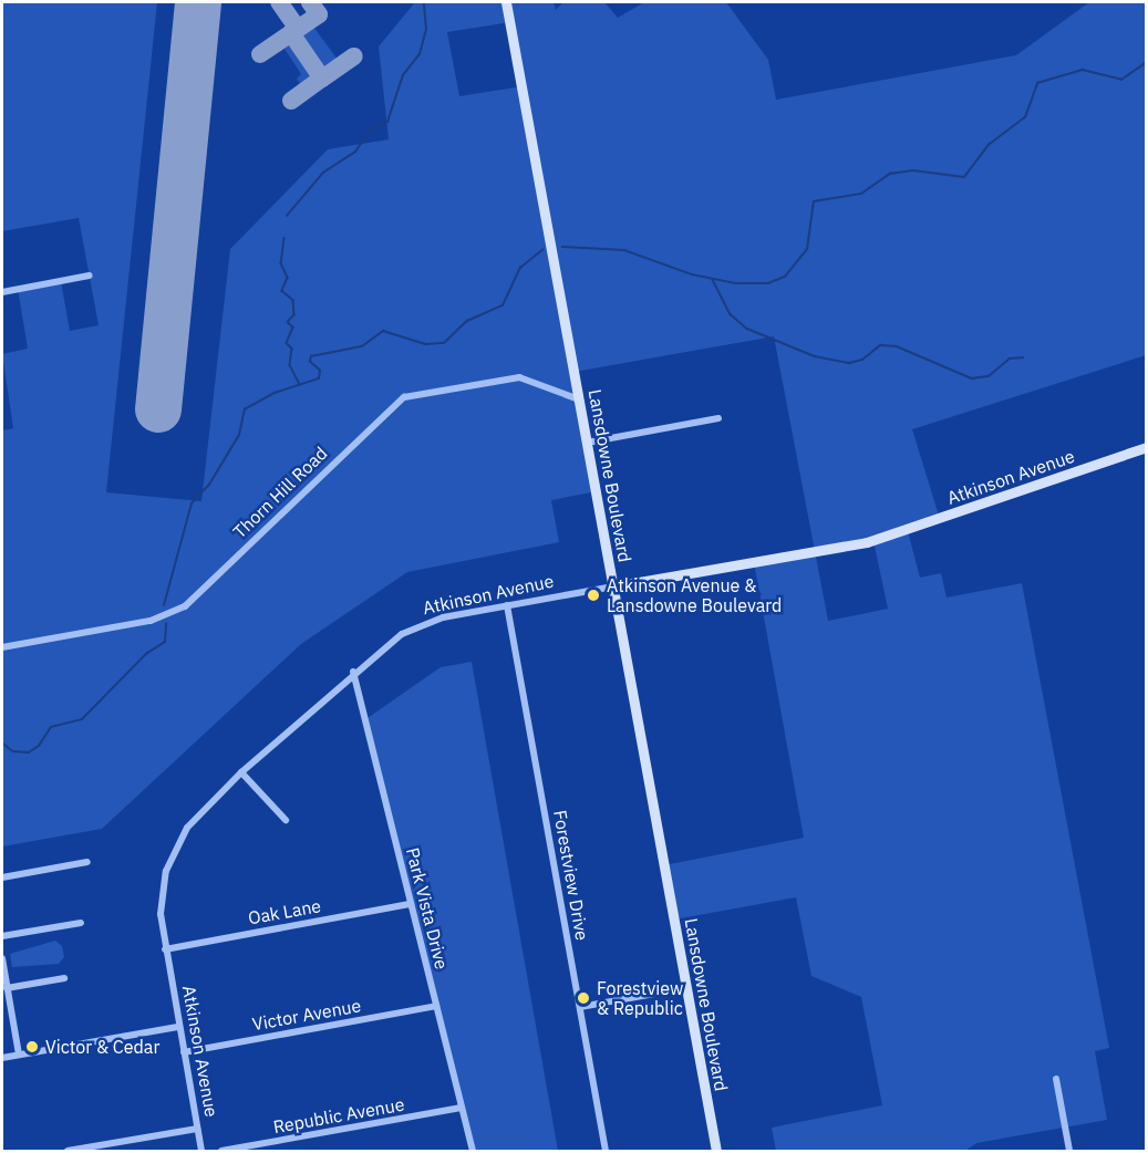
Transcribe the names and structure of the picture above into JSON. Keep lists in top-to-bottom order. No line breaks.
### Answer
{"streets":{"street":["Lansdowne Boulevard","Atkinson Avenue","Thorn Hill Road","Forestview Drive","Park Vista Drive","Oak Lane","Victor Avenue","Republic Avenue"]},"crossings":[["Lansdowne Boulevard","Atkinson Avenue"],["Lansdowne Boulevard","Thorn Hill Road"],["Atkinson Avenue","Forestview Drive"],["Atkinson Avenue","Park Vista Drive"],["Atkinson Avenue","Oak Lane"],["Atkinson Avenue","Victor Avenue"],["Park Vista Drive","Oak Lane"],["Park Vista Drive","Victor Avenue"],["Park Vista Drive","Republic Avenue"]],"places":["Atkinson Avenue & Lansdowne Boulevard","Forestview & Republic","Victor & Cedar"]}
